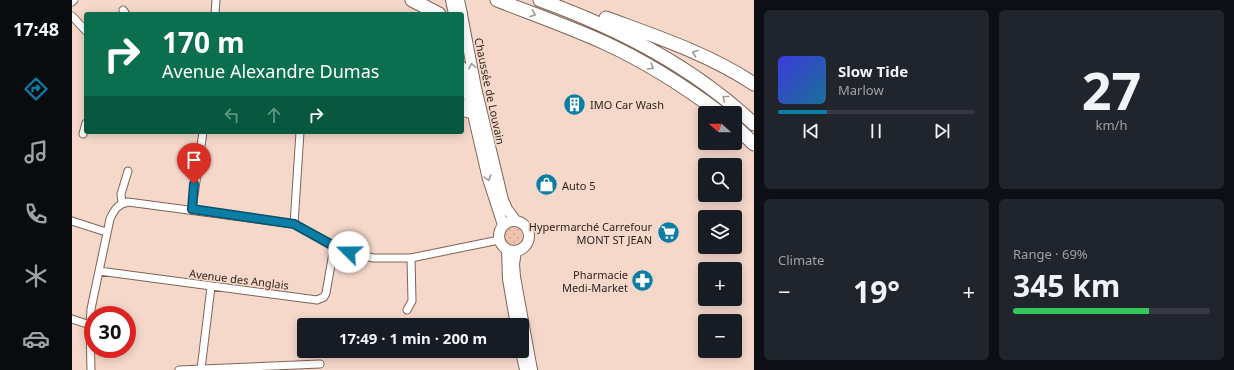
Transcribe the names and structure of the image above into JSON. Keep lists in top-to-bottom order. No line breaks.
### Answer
{"streets":{"main road":["Chaussée de Louvain"],"street":["Avenue des Anglais"]},"places":{"building":["IMO Car Wash"],"shop":["Auto 5"],"supermarket":["Hypermarché Carrefour MONT ST JEAN"],"pharmacy":["Pharmacie Medi-Market"]},"north":"left","page":{"tabs":"17:48","tile":[["27","km/h"],"Climate",["Range · 69%","345 km"]],"turn":["170 m","Avenue Alexandre Dumas"],"song":["Slow Tide","Marlow"],"map_buttons":["+","−"],"heat":["−","19°","+"],"limit":"30","trip":"17:49 · 1 min · 200 m"}}
